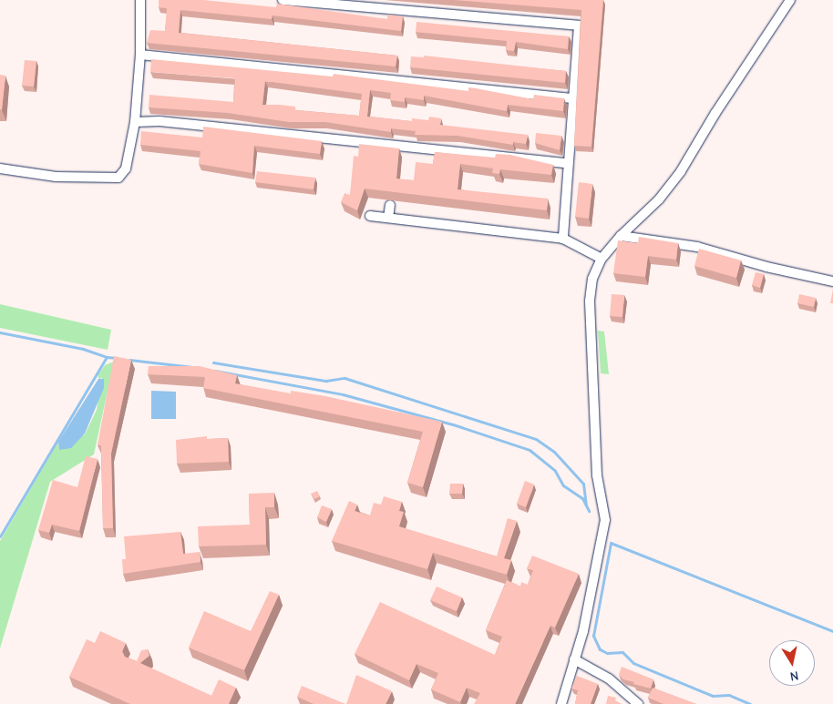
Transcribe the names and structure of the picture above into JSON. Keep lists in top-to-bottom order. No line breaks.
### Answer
{"north":"bottom"}
